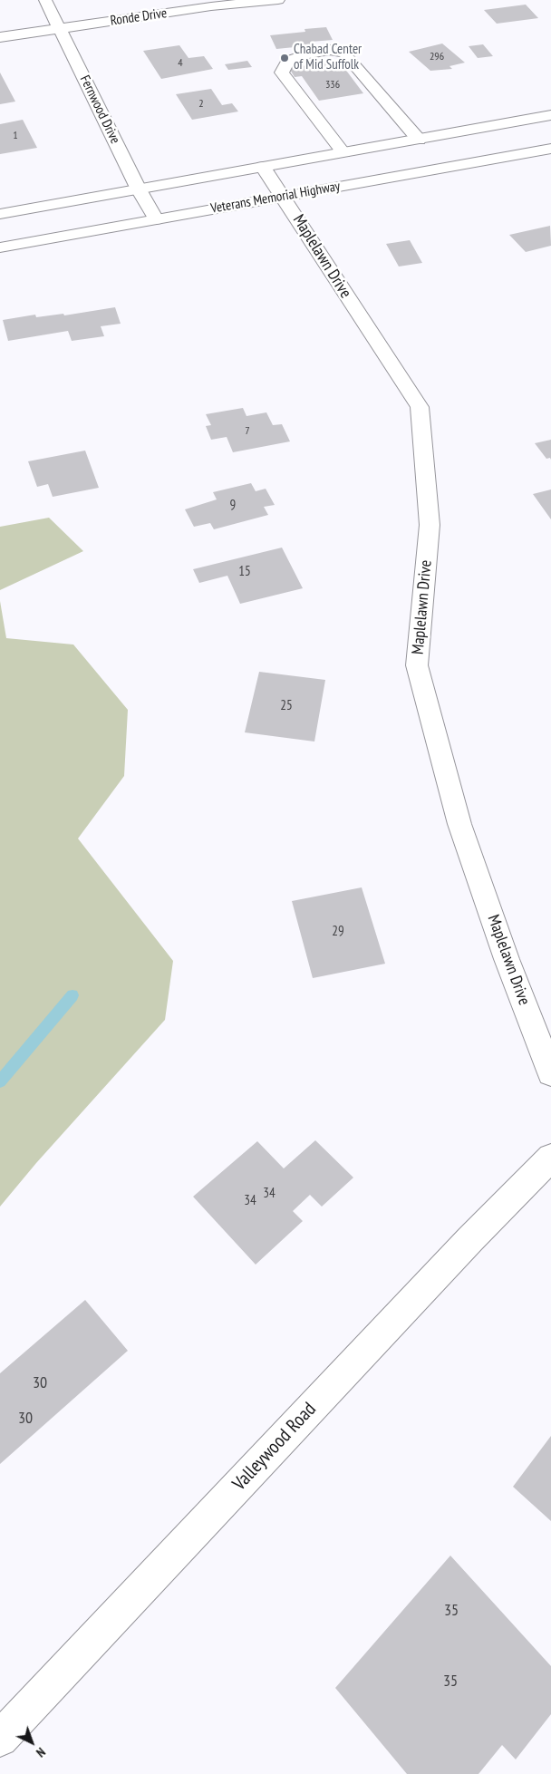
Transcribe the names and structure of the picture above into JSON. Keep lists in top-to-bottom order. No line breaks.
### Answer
{"streets":{"street":["Ronde Drive","Fernwood Drive","Veterans Memorial Highway","Maplelawn Drive","Valleywood Road"]},"crossings":[["Ronde Drive","Fernwood Drive"],["Fernwood Drive","Veterans Memorial Highway"],["Veterans Memorial Highway","Maplelawn Drive"]],"places":["Chabad Center of Mid Suffolk"],"house_numbers":["296","4","336","2","1","7","9","15","25","29","34","34","30","30","35","35"],"north":"bottom right"}
